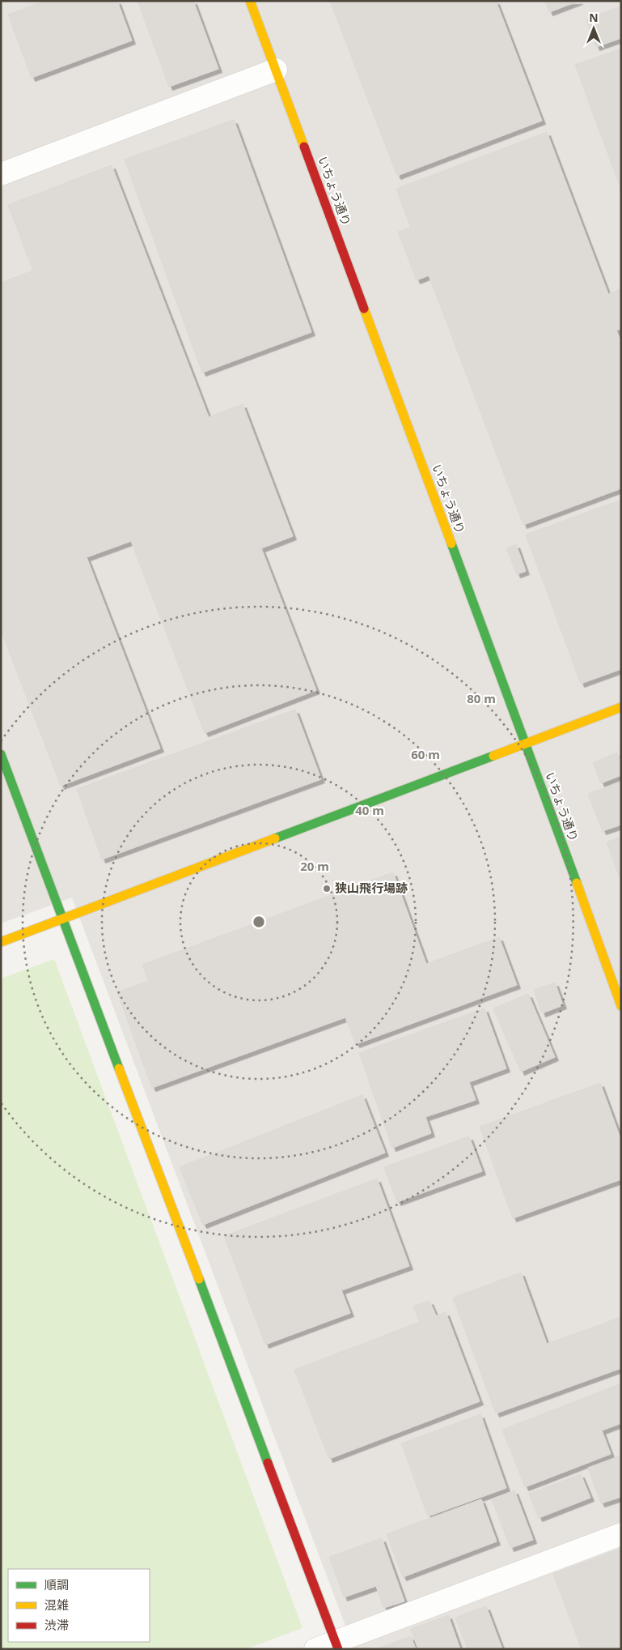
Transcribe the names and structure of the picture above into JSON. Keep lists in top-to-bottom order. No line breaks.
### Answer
{"streets":{"street":["いちょう通り"]},"places":["狭山飛行場跡"],"legend":["順調","混雑","渋滞"],"north":"top","rings":["80 m","60 m","40 m","20 m"]}
